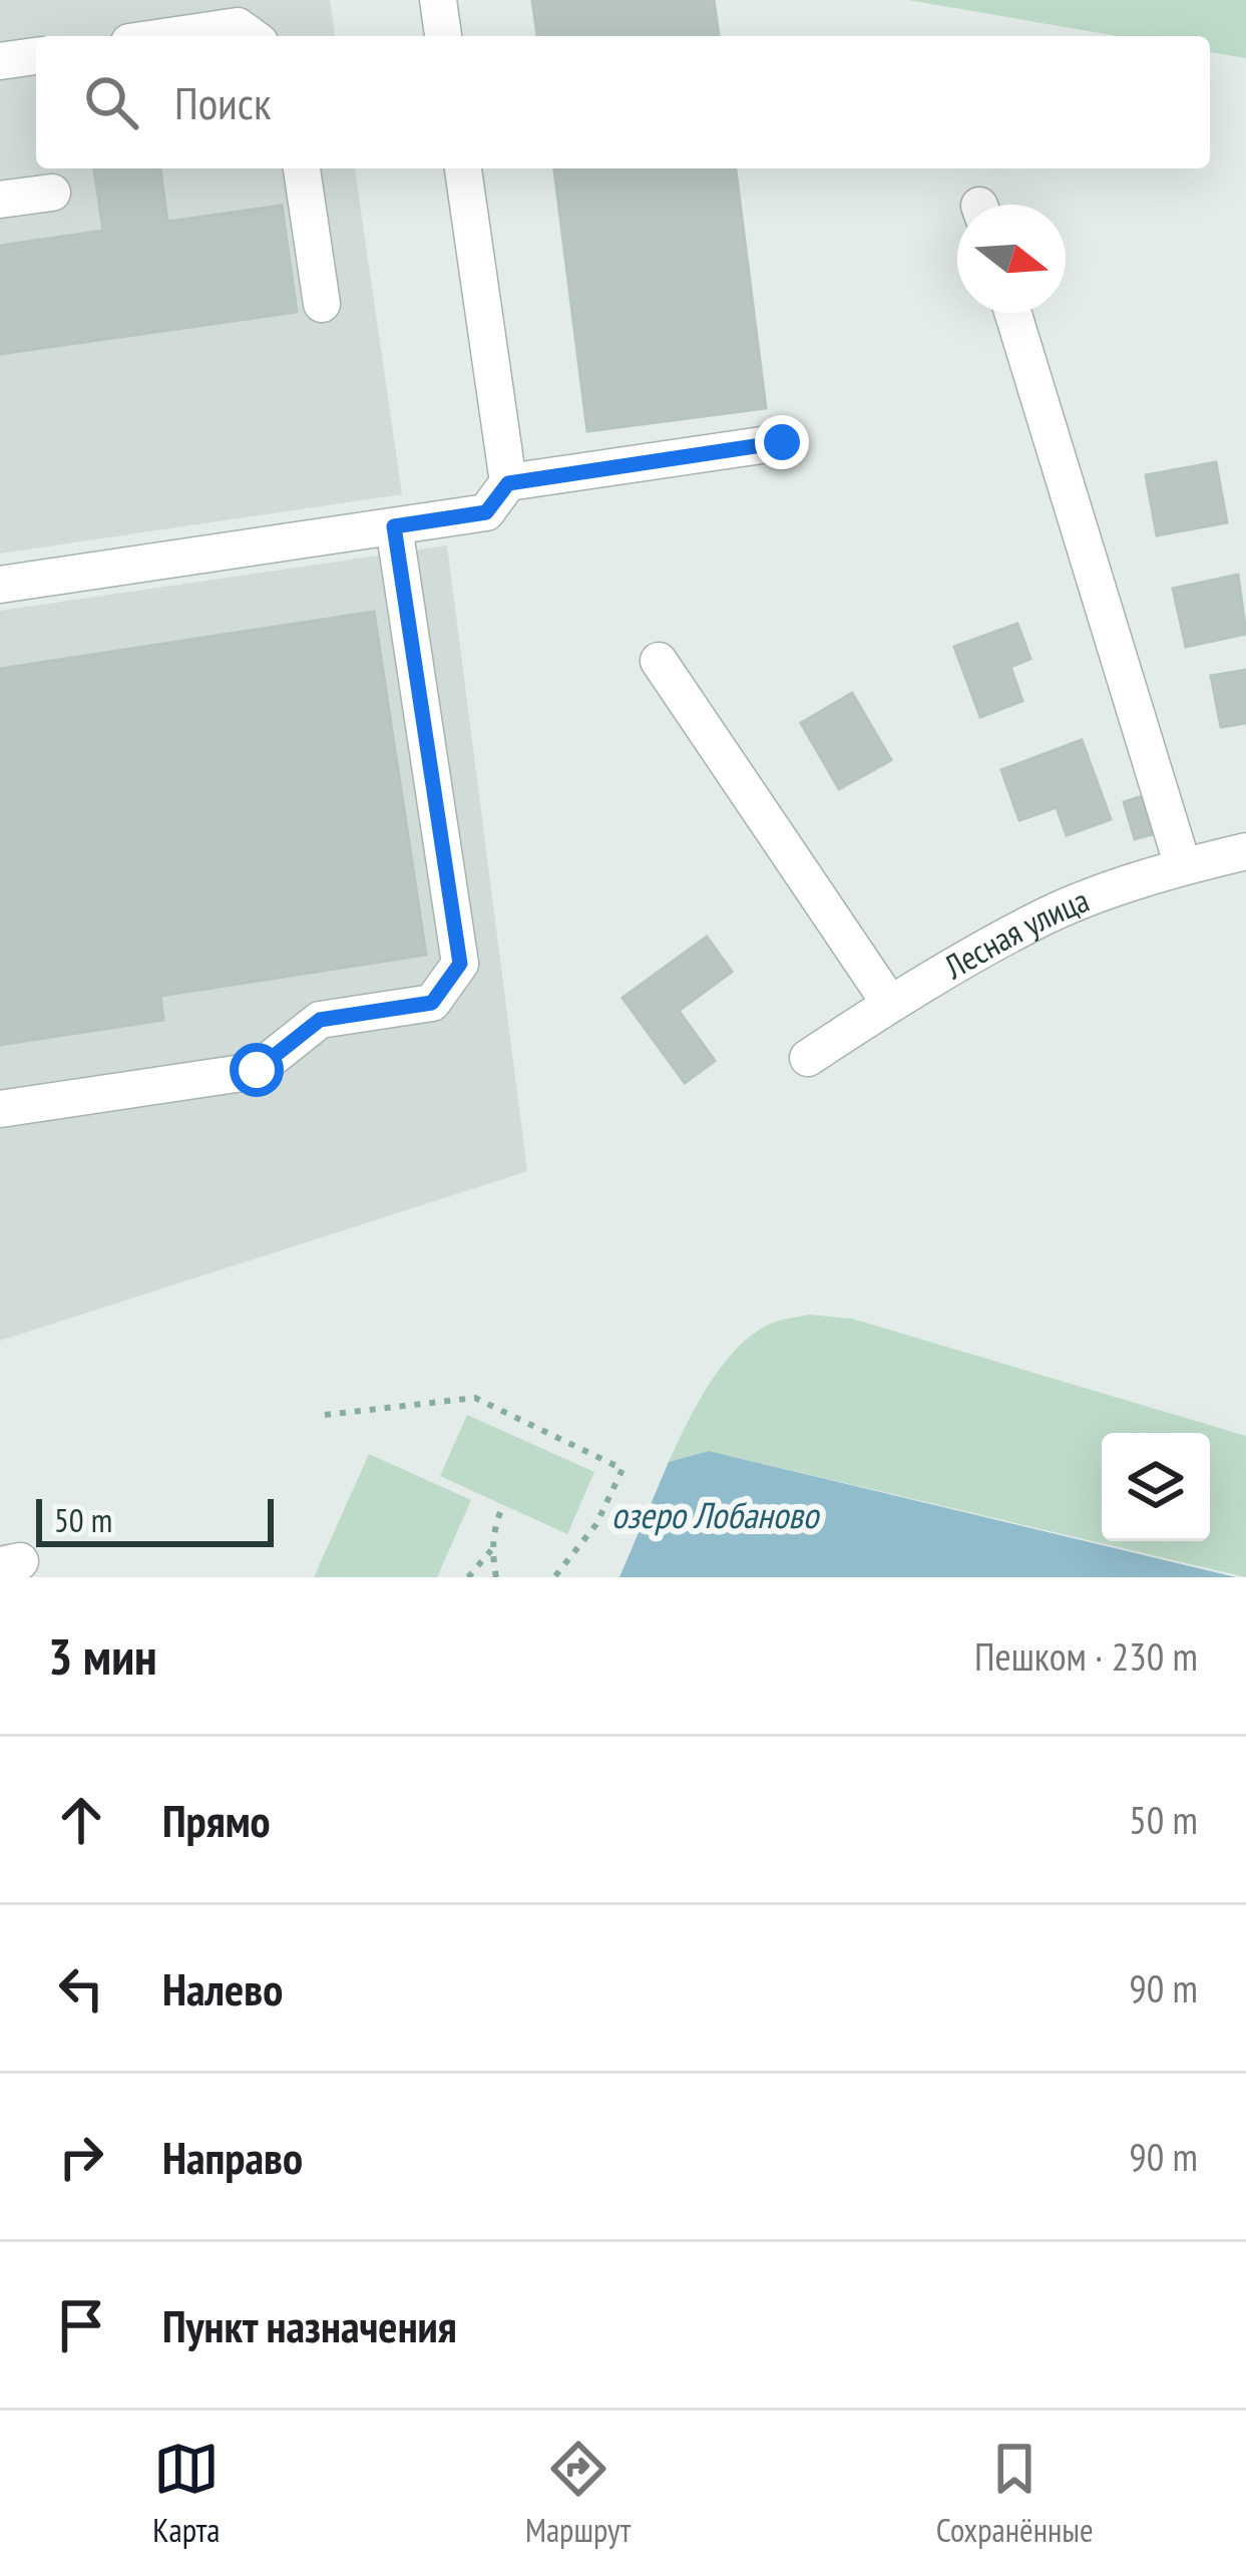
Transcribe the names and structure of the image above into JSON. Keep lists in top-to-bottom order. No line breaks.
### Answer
{"streets":{"street":["Лесная улица"]},"water":["озеро Лобаново"],"scale_bar":"50 m","north":"right","page":{"search":"Поиск","scale":"50 m","heading":["3 мин","Пешком · 230 m"],"list":[["Прямо","50 m"],["Налево","90 m"],["Направо","90 m"],"Пункт назначения"],"nav":["Карта","Маршрут","Сохранённые"]}}
